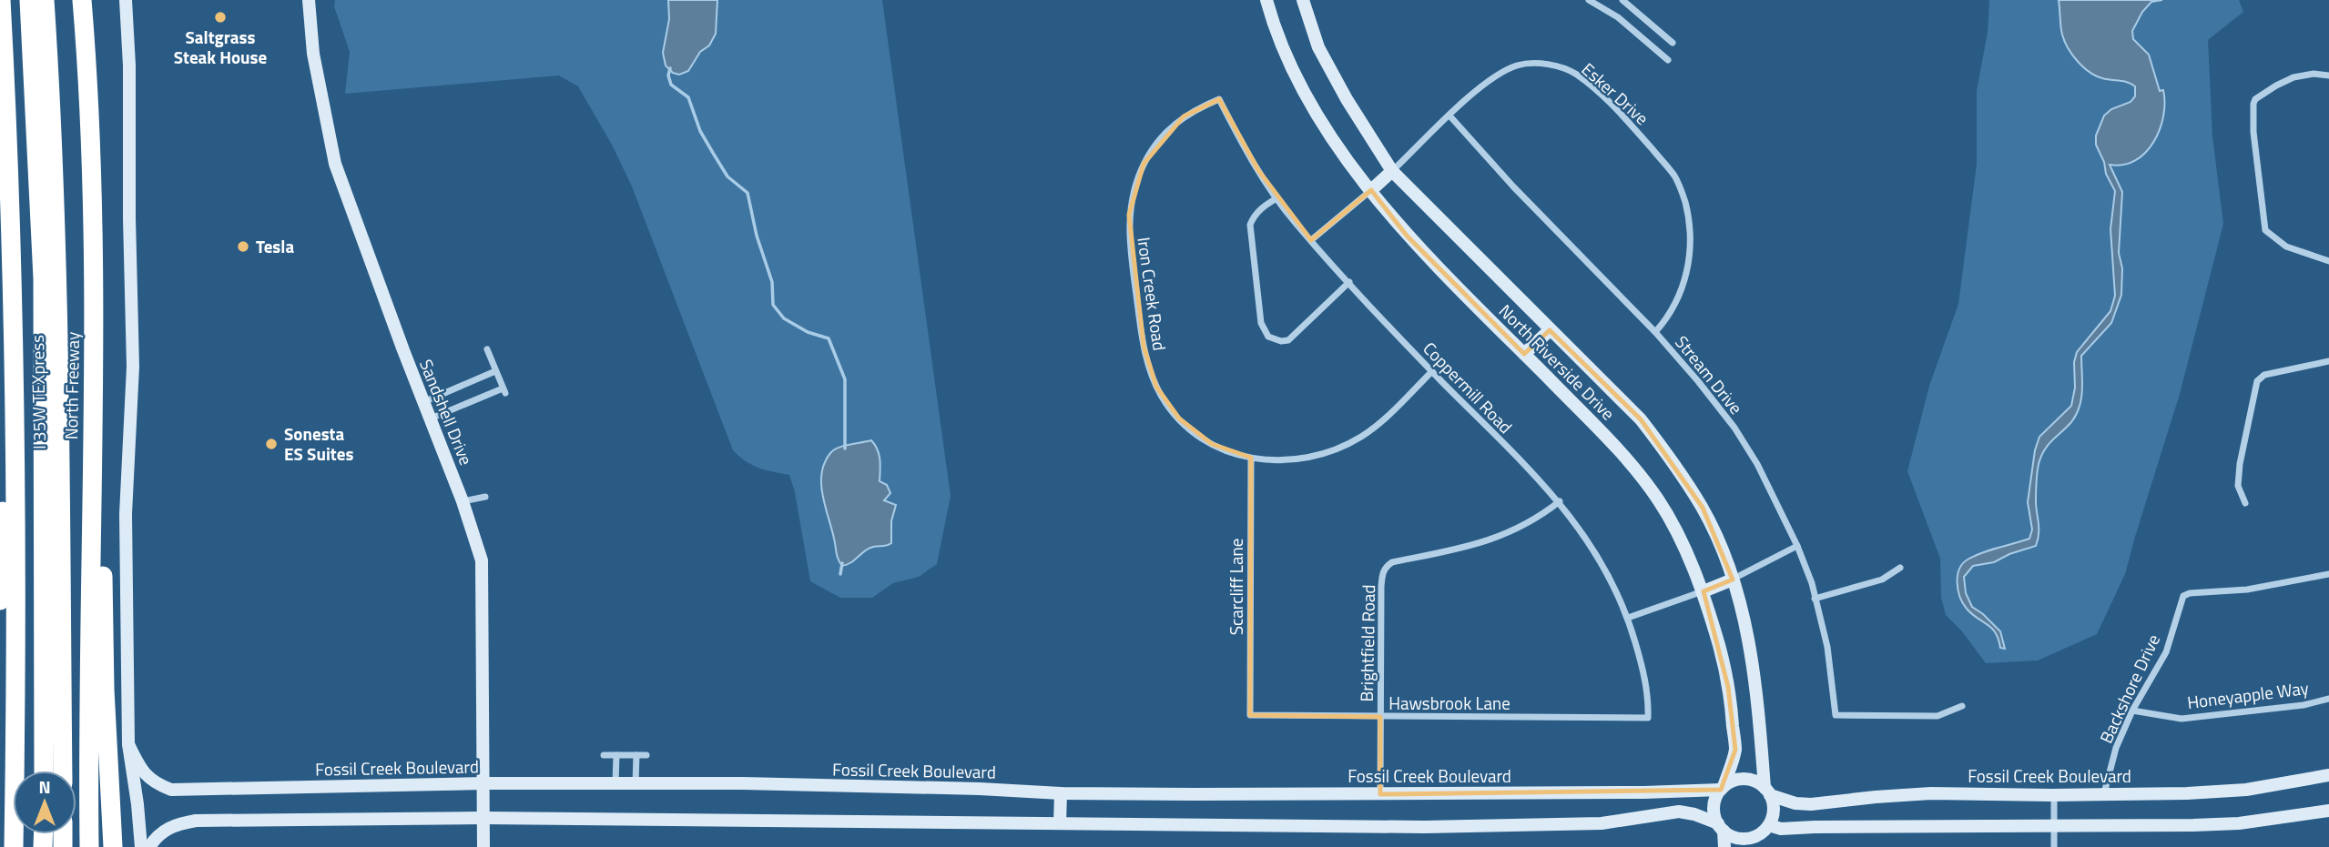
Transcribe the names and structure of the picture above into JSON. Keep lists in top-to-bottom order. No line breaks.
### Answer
{"streets":{"highway":["North Freeway","I 35W TEXpress"],"main road":["North Riverside Drive","Sandshell Drive","Fossil Creek Boulevard"],"street":["Esker Drive","Iron Creek Road","Stream Drive","Coppermill Road","Scarcliff Lane","Brightfield Road","Backshore Drive","Honeyapple Way","Hawsbrook Lane"]},"crossings":[["Esker Drive","North Riverside Drive"],["Esker Drive","Stream Drive"],["Iron Creek Road","Coppermill Road"],["Iron Creek Road","Scarcliff Lane"],["North Riverside Drive","Fossil Creek Boulevard"],["Coppermill Road","Brightfield Road"],["Coppermill Road","Hawsbrook Lane"],["Sandshell Drive","Fossil Creek Boulevard"],["Scarcliff Lane","Hawsbrook Lane"],["Brightfield Road","Hawsbrook Lane"],["Brightfield Road","Fossil Creek Boulevard"],["Backshore Drive","Honeyapple Way"],["Backshore Drive","Fossil Creek Boulevard"]],"places":["Saltgrass Steak House","Tesla","Sonesta ES Suites"],"north":"top"}
